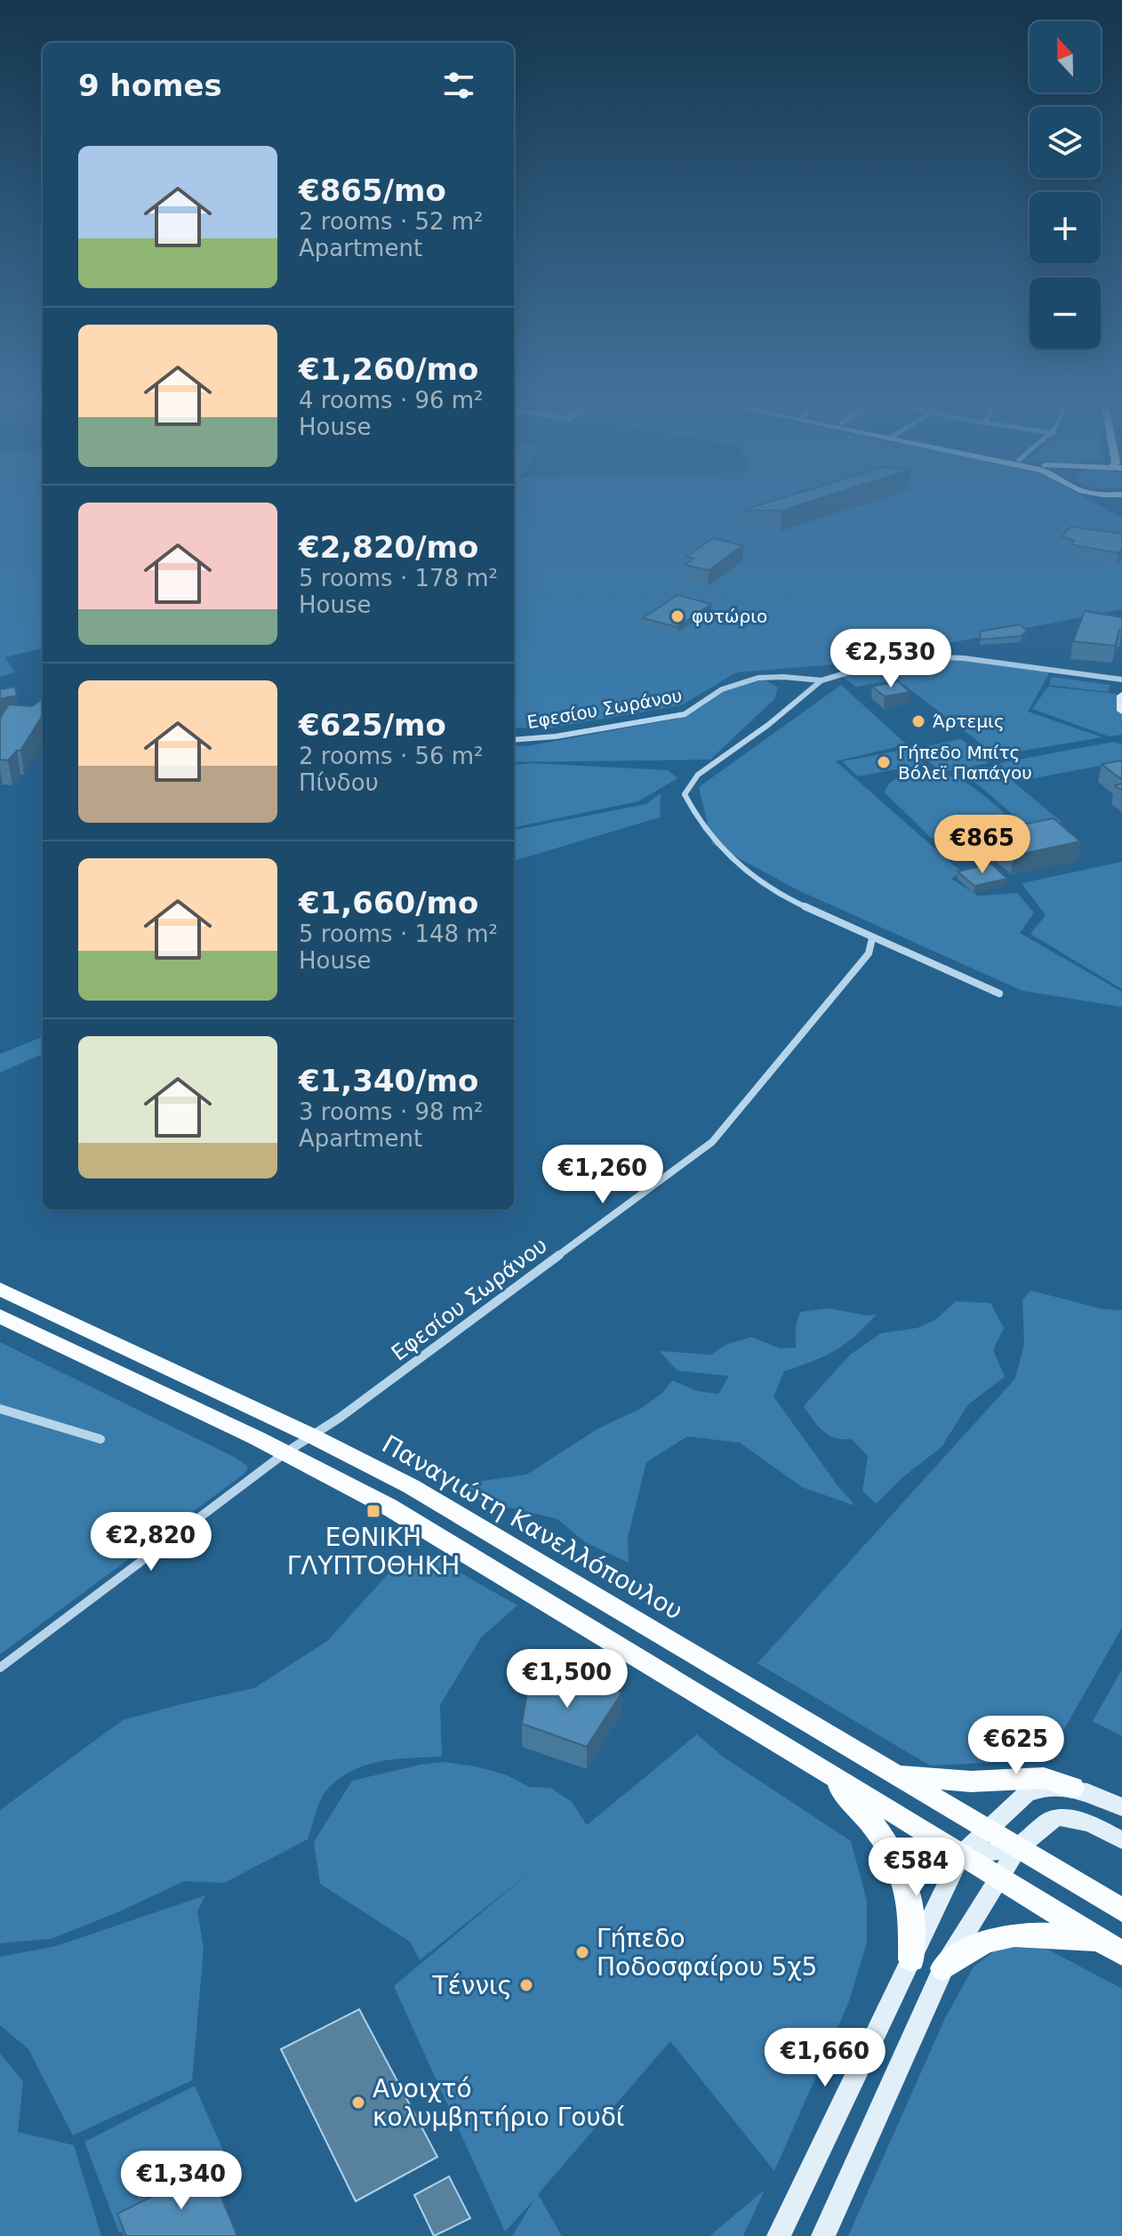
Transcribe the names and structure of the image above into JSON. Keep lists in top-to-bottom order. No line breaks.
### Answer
{"streets":{"main road":["Παναγιώτη Κανελλόπουλου"],"street":["Εφεσίου Σωράνου"]},"crossings":[["Εφεσίου Σωράνου","Παναγιώτη Κανελλόπουλου"]],"places":{"other":["φυτώριο","Άρτεμις","Γήπεδο Μπίτς Βόλεϊ Παπάγου","Γήπεδο Ποδοσφαίρου 5χ5","Τέννις","Ανοιχτό κολυμβητήριο Γουδί"],"transit":["ΕΘΝΙΚΗ ΓΛΥΠΤΟΘΗΚΗ"]},"north":"top","page":{"map_buttons":["+","−"],"heading":"9 homes","list":[{"name":"€865/mo","note":"2 rooms · 52 m² · Apartment"},{"name":"€1,260/mo","note":"4 rooms · 96 m² · House"},{"name":"€2,820/mo","note":"5 rooms · 178 m² · House"},{"name":"€625/mo","note":"2 rooms · 56 m² · Πίνδου"},{"name":"€1,660/mo","note":"5 rooms · 148 m² · House"},{"name":"€1,340/mo","note":"3 rooms · 98 m² · Apartment"}],"price":["€2,530","€865","€1,260","€2,820","€1,500","€625","€584","€1,660","€1,340"]}}
